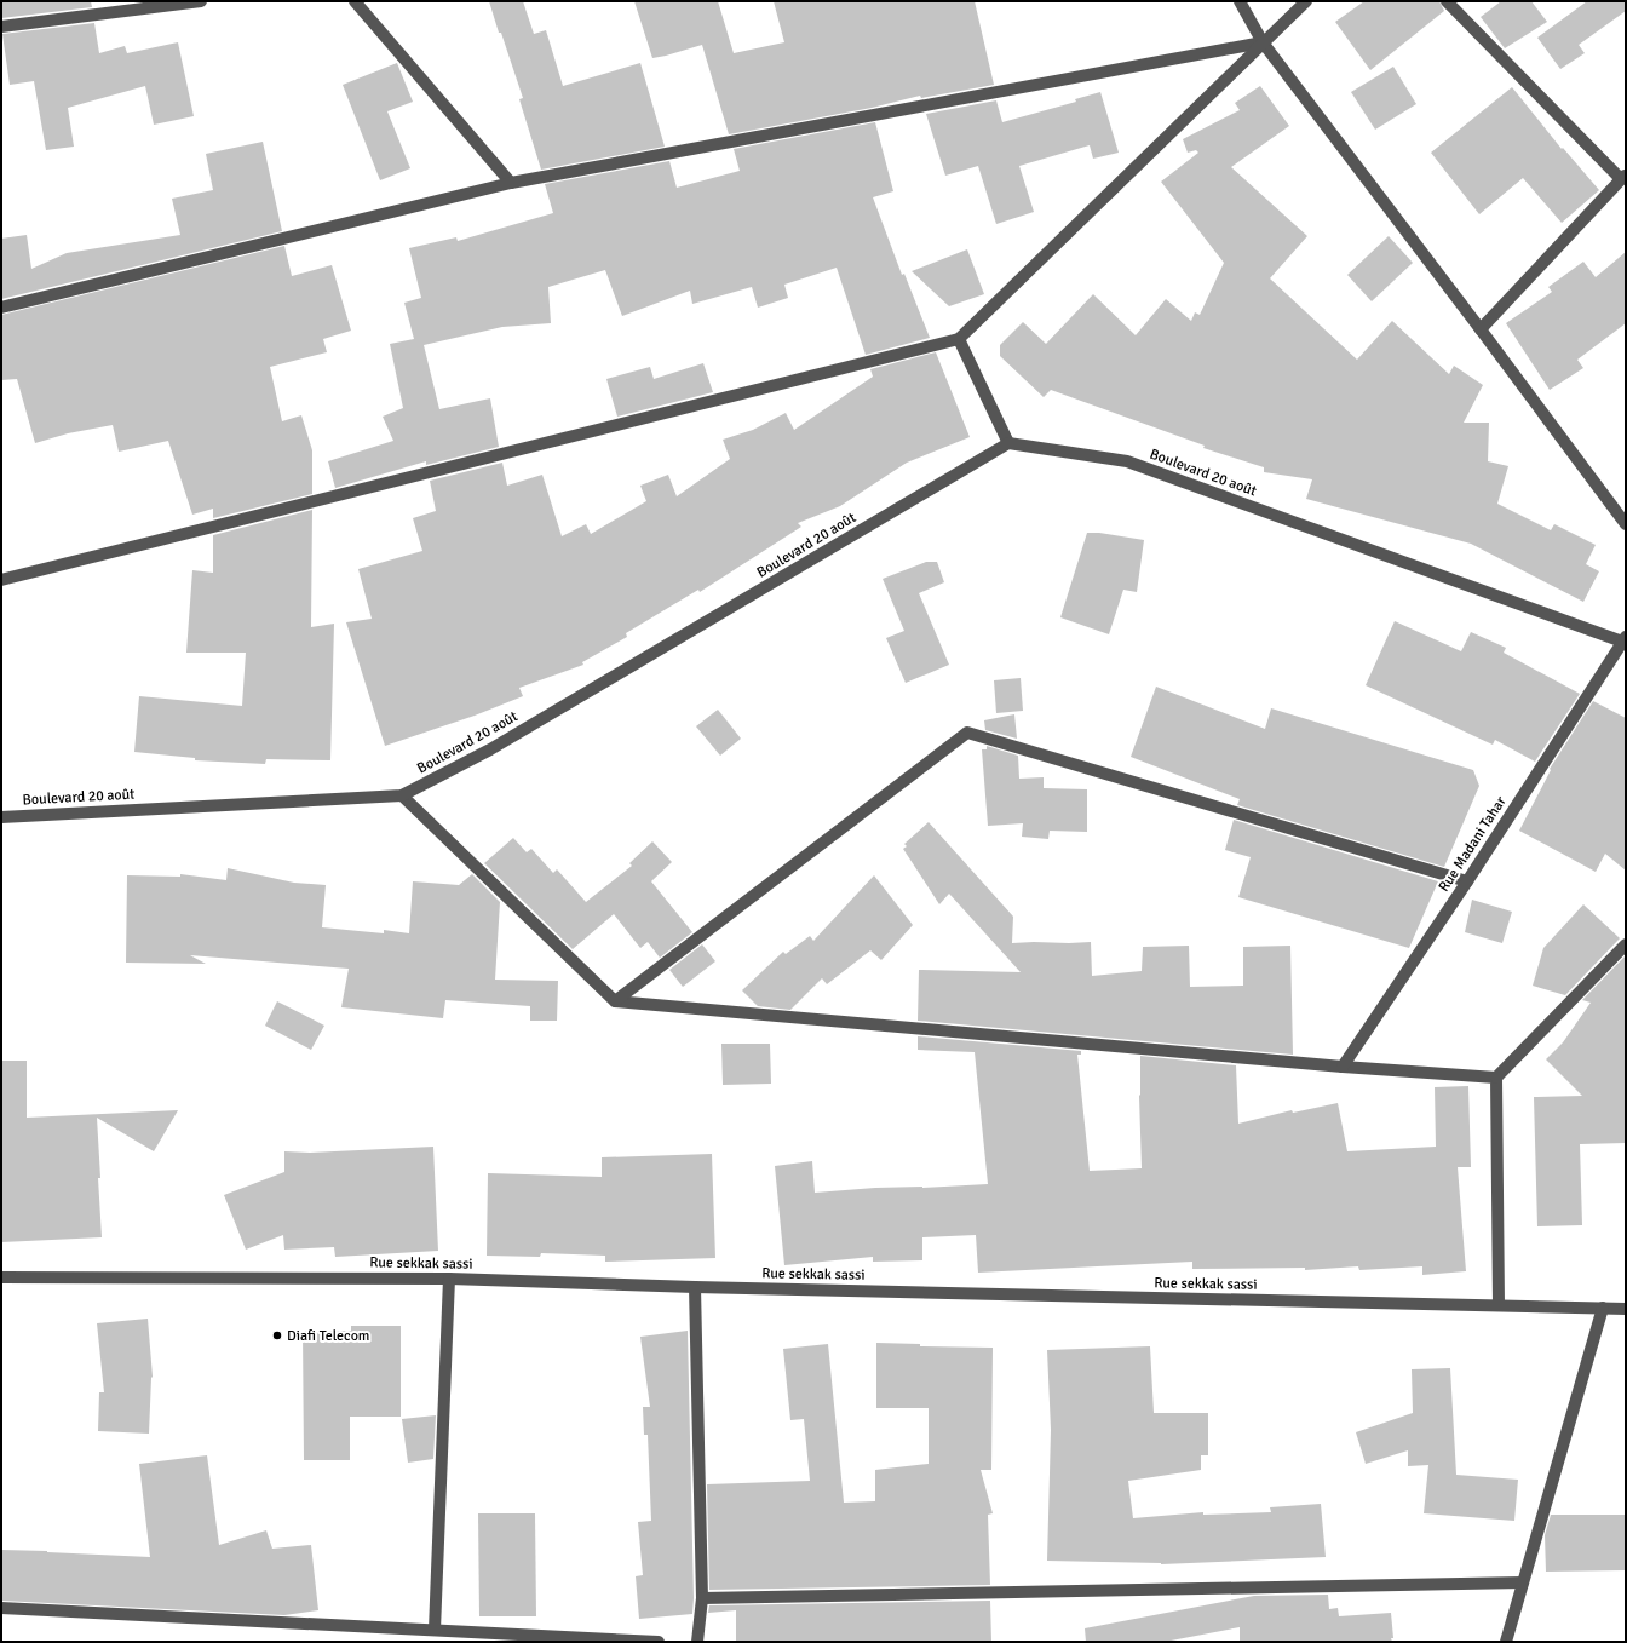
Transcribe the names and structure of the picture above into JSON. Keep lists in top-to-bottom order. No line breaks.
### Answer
{"streets":{"street":["Boulevard 20 août","Rue Madani Tahar","Rue sekkak sassi"]},"crossings":[["Boulevard 20 août","Rue Madani Tahar"]],"places":["Diafi Telecom"]}
